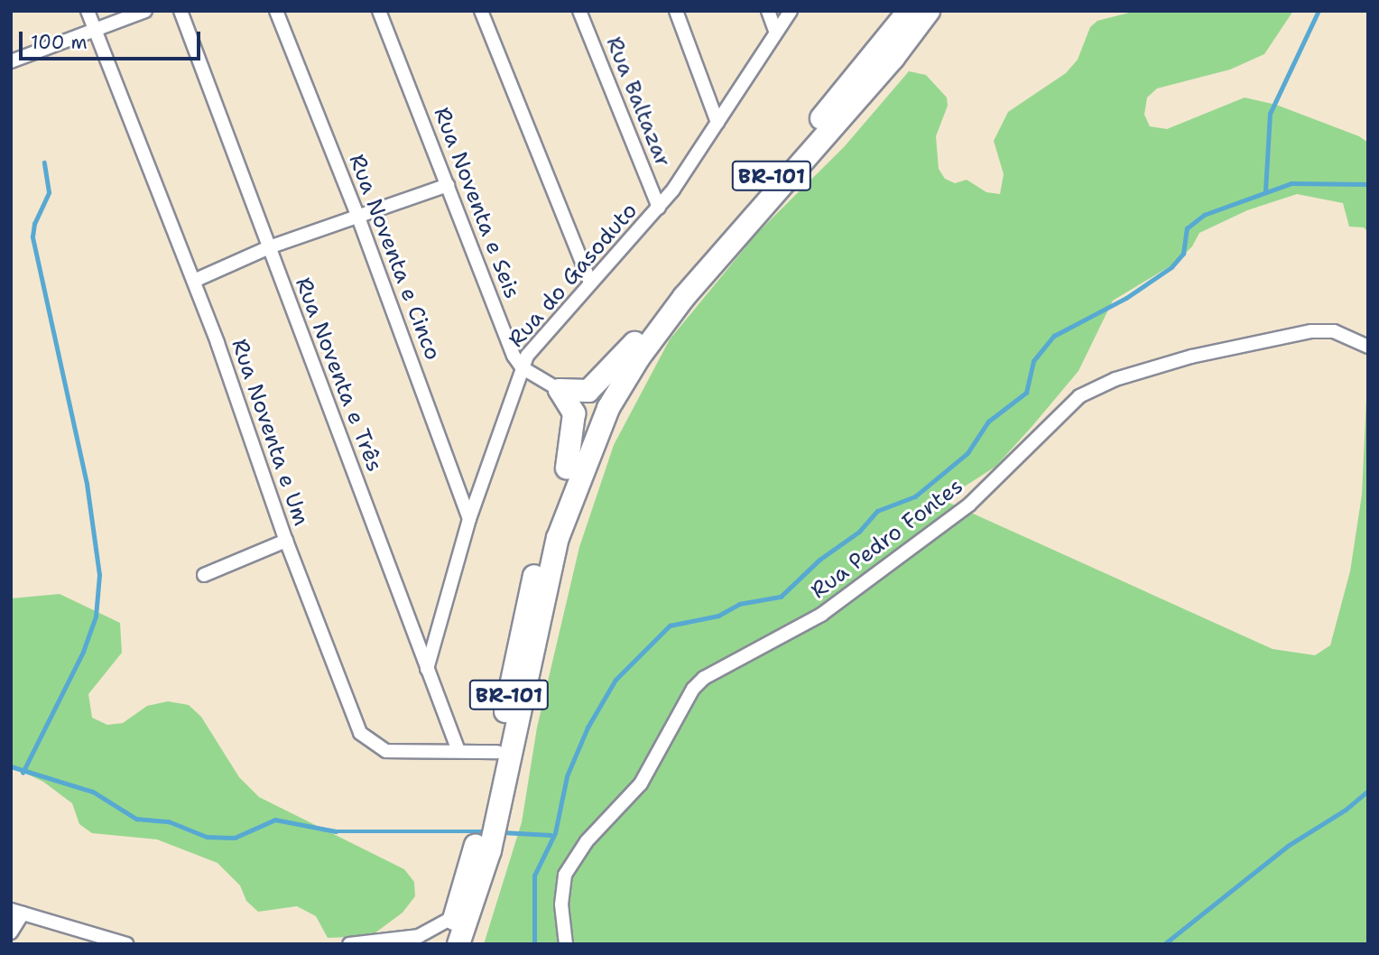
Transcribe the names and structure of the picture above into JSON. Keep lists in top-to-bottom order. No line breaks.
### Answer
{"streets":{"highway":["BR-101"],"street":["Rua Baltazar","Rua Noventa e Seis","Rua Noventa e Cinco","Rua do Gasoduto","Rua Noventa e Três","Rua Noventa e Um","Rua Pedro Fontes"]},"crossings":[["Rua Baltazar","Rua do Gasoduto"],["BR-101","Rua Noventa e Um"],["Rua Noventa e Seis","Rua do Gasoduto"],["Rua Noventa e Cinco","Rua do Gasoduto"],["Rua do Gasoduto","Rua Noventa e Três"],["Rua Noventa e Três","Rua Noventa e Um"]],"scale_bar":"100 m"}
